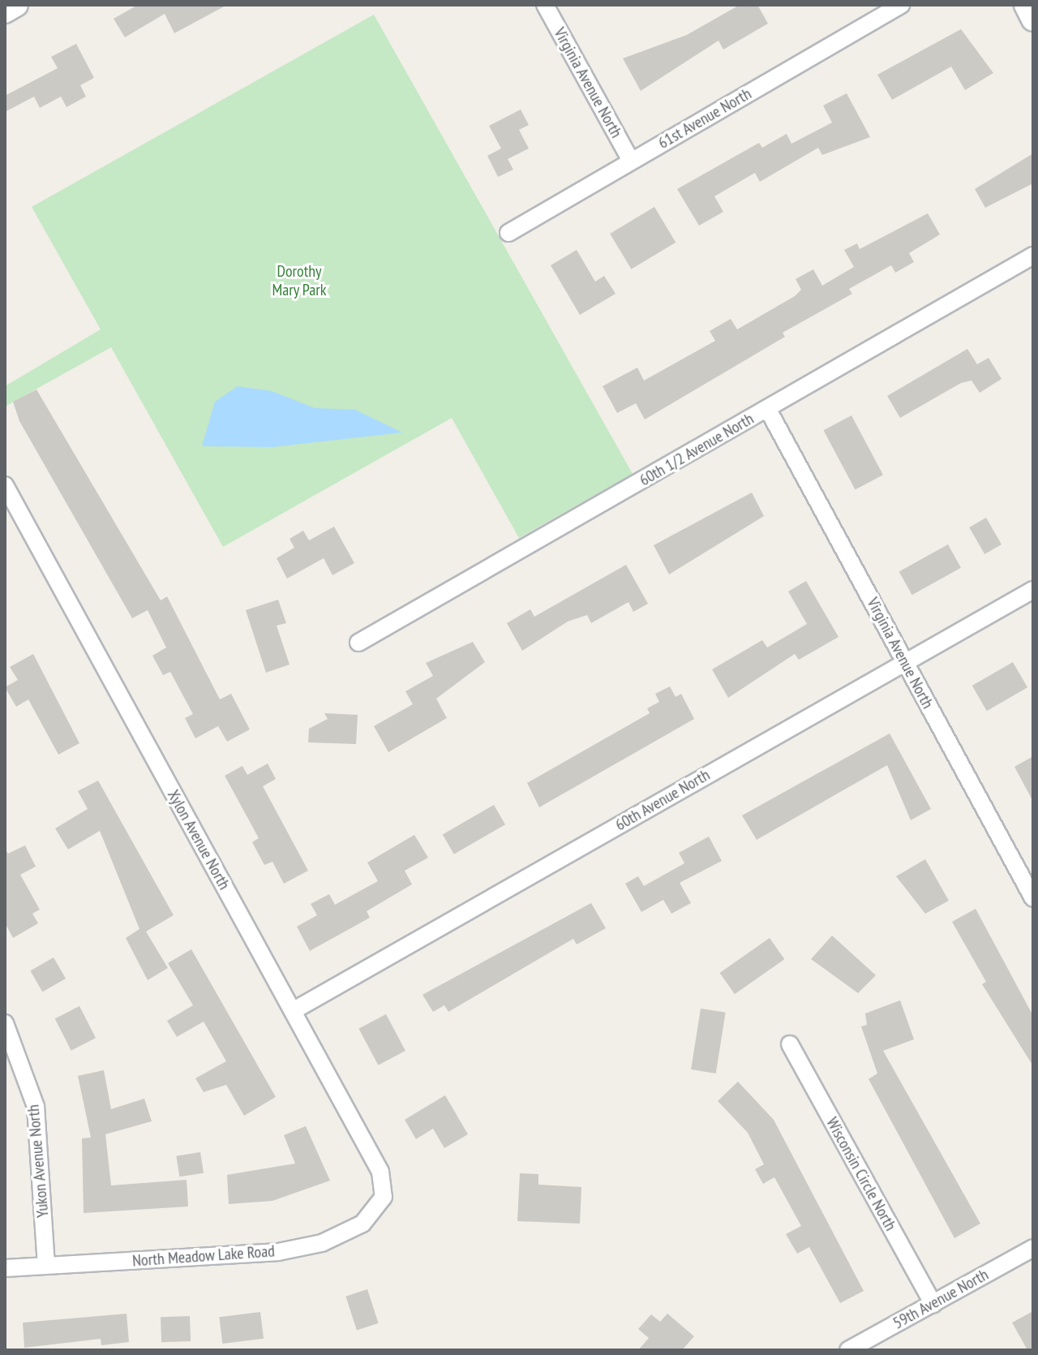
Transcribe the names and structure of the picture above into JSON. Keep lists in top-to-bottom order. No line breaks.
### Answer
{"streets":{"street":["Virginia Avenue North","61st Avenue North","60th 1/2 Avenue North","60th Avenue North","Xylon Avenue North","Yukon Avenue North","Wisconsin Circle North","North Meadow Lake Road","59th Avenue North"]},"crossings":[["Virginia Avenue North","61st Avenue North"],["Virginia Avenue North","60th 1/2 Avenue North"],["Virginia Avenue North","60th Avenue North"],["60th Avenue North","Xylon Avenue North"],["Xylon Avenue North","North Meadow Lake Road"],["Yukon Avenue North","North Meadow Lake Road"],["Wisconsin Circle North","59th Avenue North"]],"parks":["Dorothy Mary Park"]}
